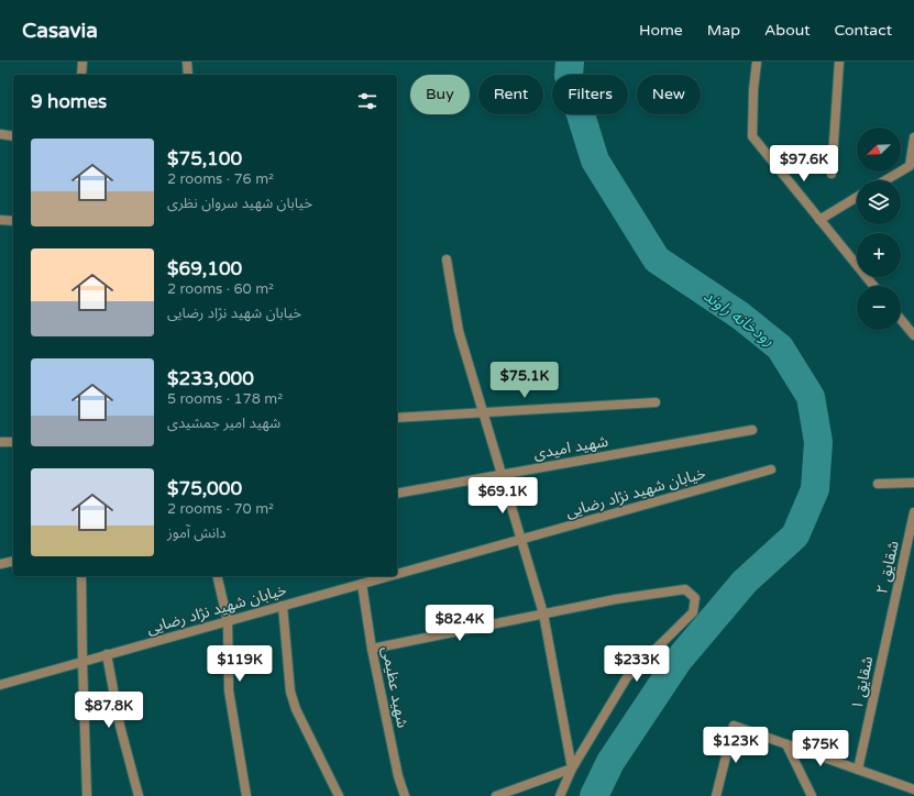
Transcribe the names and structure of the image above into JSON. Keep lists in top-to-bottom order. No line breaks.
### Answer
{"streets":{"street":["شهید امیدی","خیابان شهید نژاد رضایی","شقایق ۲","شقایق ۱","شهید عظیمی"]},"crossings":[["خیابان شهید نژاد رضایی","شهید عظیمی"],["شقایق ۲","شقایق ۱"]],"water":["رودخانه راوند"],"north":"bottom left","page":{"header":"Casavia","nav":["Home","Map","About","Contact"],"chip":["Buy","Rent","Filters","New"],"heading":"9 homes","map_buttons":["+","−"],"list":[{"name":"$75,100","note":"2 rooms · 76 m² · خیابان شهید سروان نظری"},{"name":"$69,100","note":"2 rooms · 60 m² · خیابان شهید نژاد رضایی"},{"name":"$233,000","note":"5 rooms · 178 m² · شهید امیر جمشیدی"},{"name":"$75,000","note":"2 rooms · 70 m² · دانش آموز"}],"price":["$97.6K","$75.1K","$69.1K","$82.4K","$119K","$233K","$87.8K","$123K","$75K"]}}
